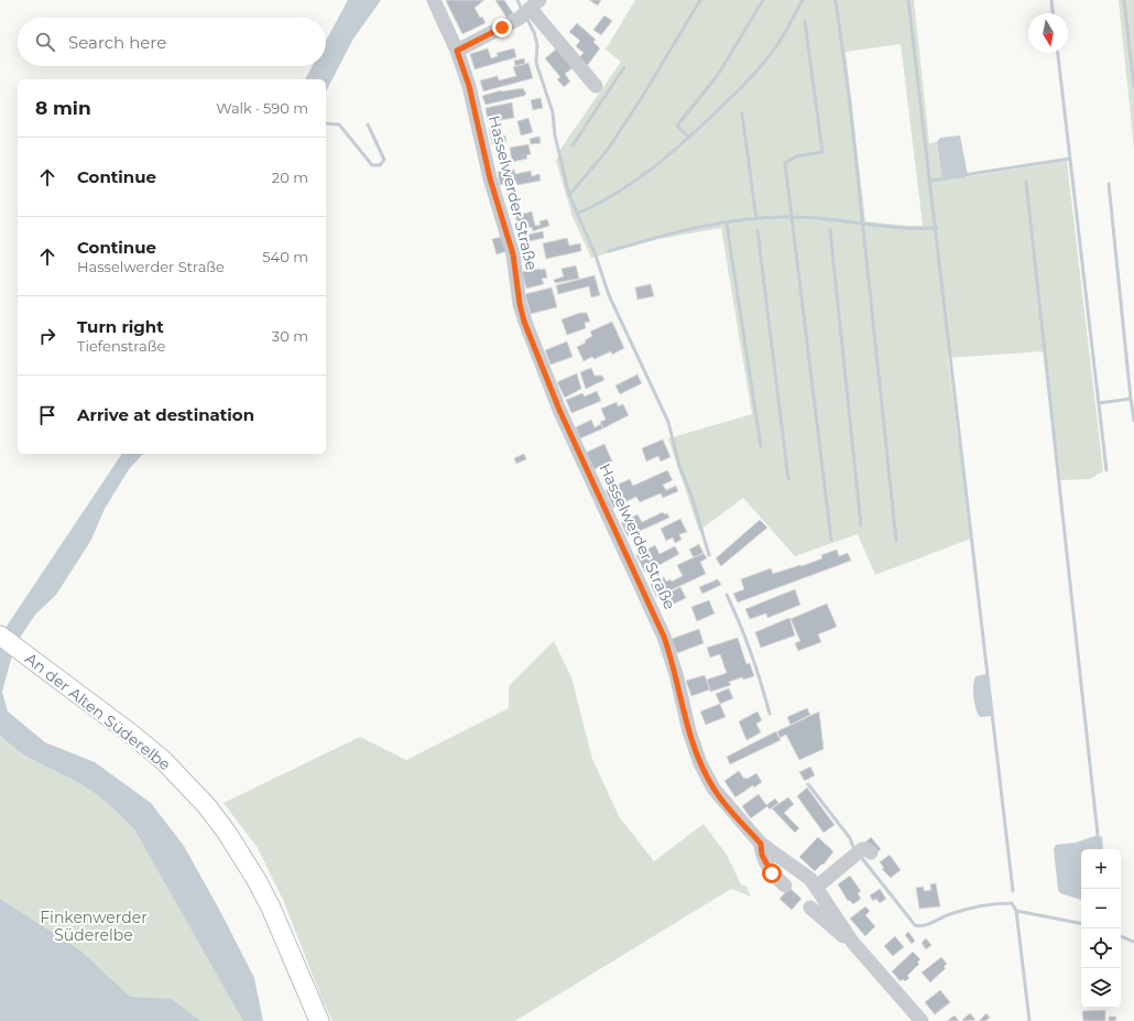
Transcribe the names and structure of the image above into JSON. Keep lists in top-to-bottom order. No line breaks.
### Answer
{"streets":{"main road":["An der Alten Süderelbe"],"street":["Hasselwerder Straße"]},"parks":["Finkenwerder Süderelbe"],"north":"bottom","page":{"search":"Search here","heading":["8 min","Walk · 590 m"],"list":[["Continue","20 m"],["Continue","Hasselwerder Straße","540 m"],["Turn right","Tiefenstraße","30 m"],"Arrive at destination"],"map_buttons":["+","−"]}}
